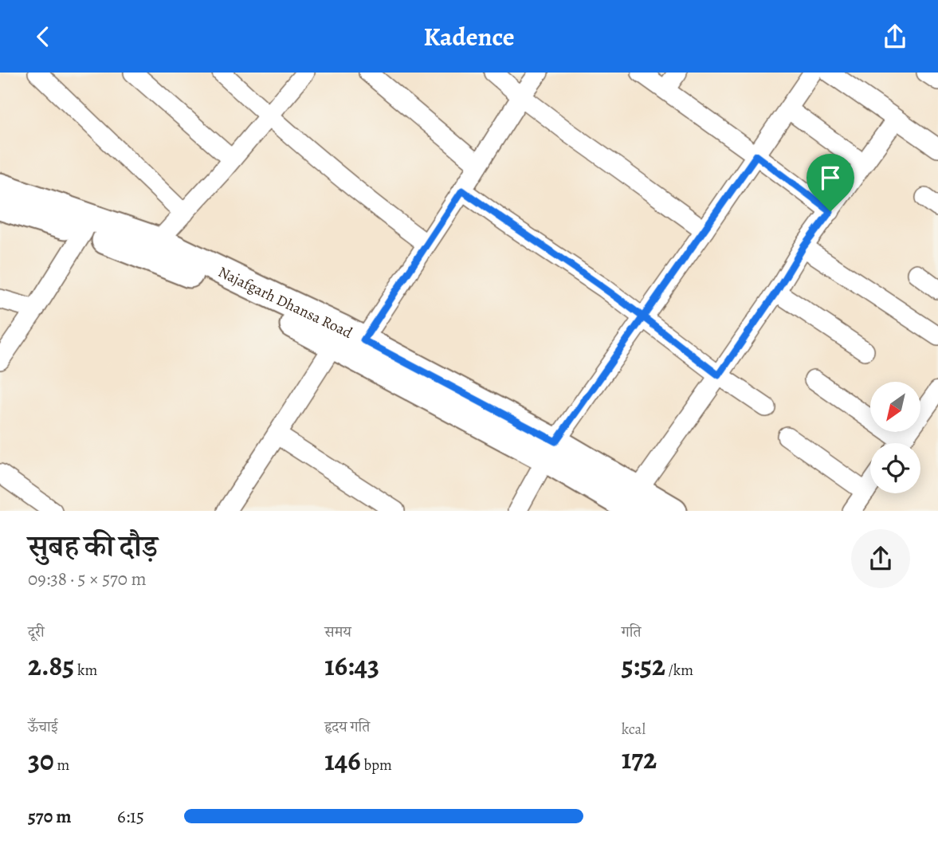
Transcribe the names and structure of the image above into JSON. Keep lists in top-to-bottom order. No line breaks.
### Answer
{"streets":{"main road":["Najafgarh Dhansa Road"]},"north":"bottom left","page":{"header":"Kadence","heading":["सुबह की दौड़","09:38 · 5 × 570 m"],"stats":[["दूरी","2.85 km"],["समय","16:43"],["गति","5:52 /km"],["ऊँचाई","30 m"],["हृदय गति","146 bpm"],["kcal","172"]],"list":[{"name":"570 m","note":"6:15"}]}}
